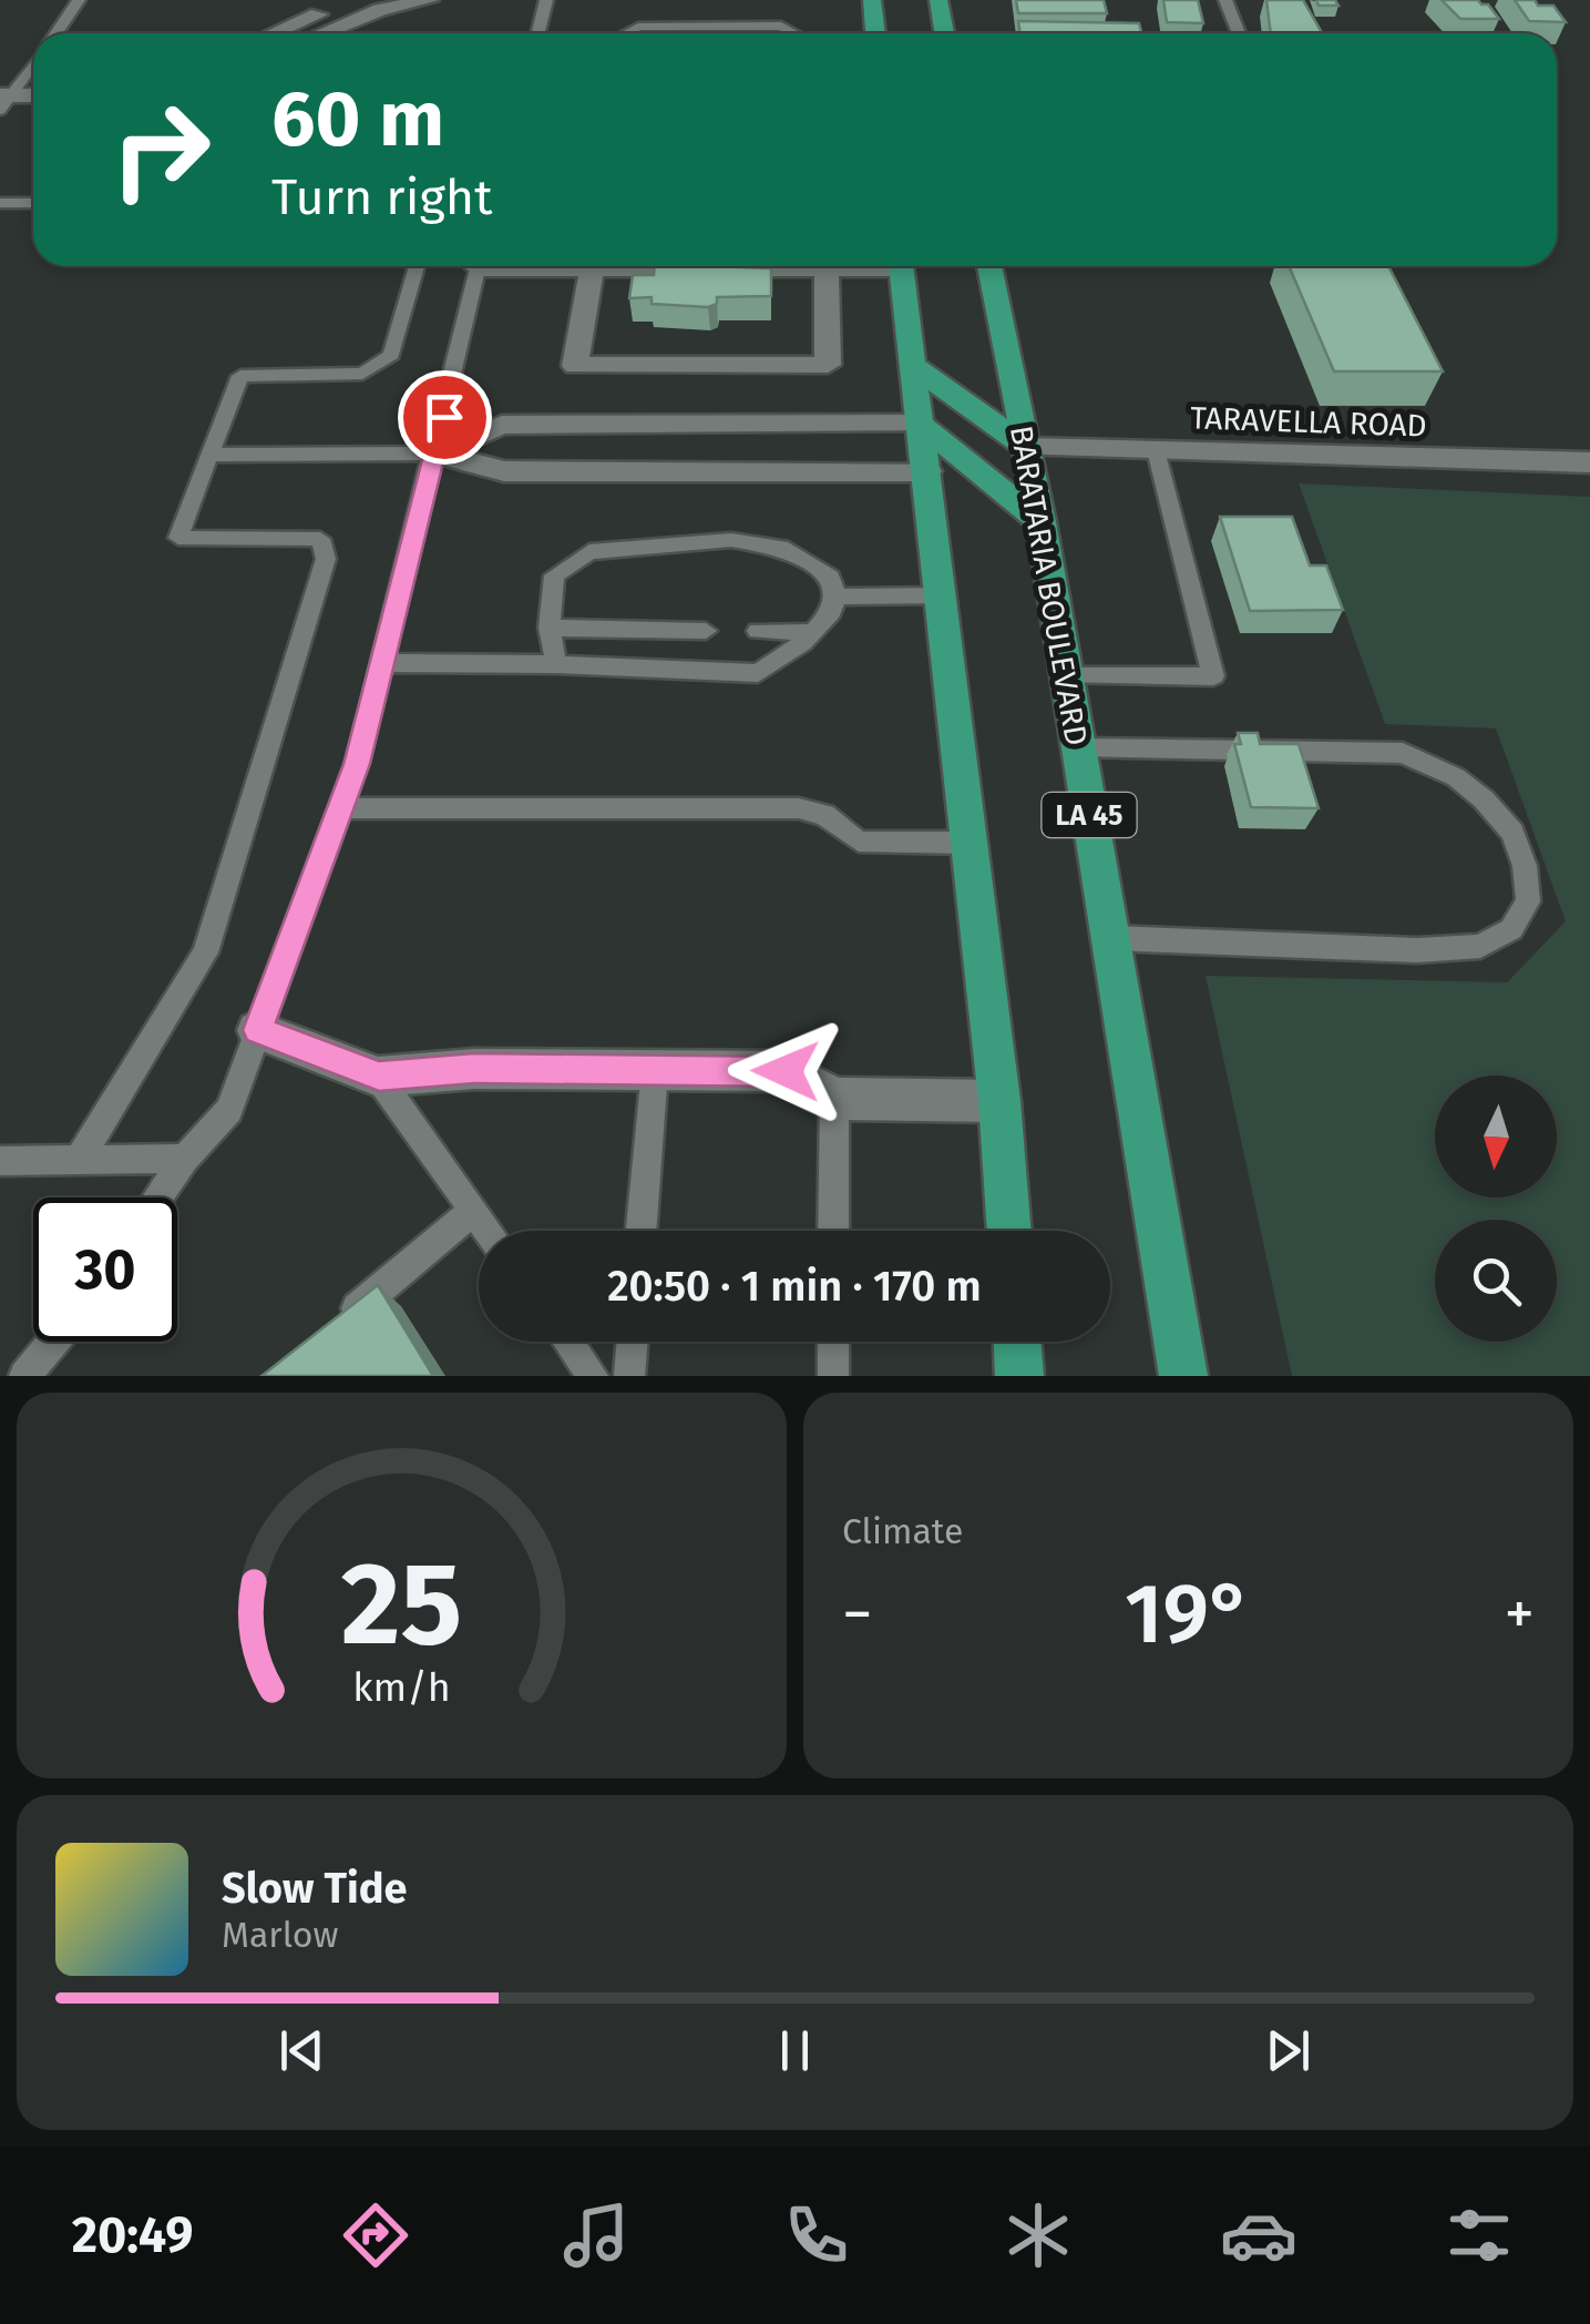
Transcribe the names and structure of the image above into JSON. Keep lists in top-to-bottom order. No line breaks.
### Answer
{"streets":{"main road":["BARATARIA BOULEVARD","LA 45"],"street":["TARAVELLA ROAD"]},"crossings":[["TARAVELLA ROAD","BARATARIA BOULEVARD"]],"north":"bottom","page":{"turn":["60 m","Turn right"],"limit":"30","trip":"20:50 · 1 min · 170 m","tile":"Climate","heat":["−","19°","+"],"song":["Slow Tide","Marlow"],"tabs":"20:49","gauge":["25","km/h"]}}
